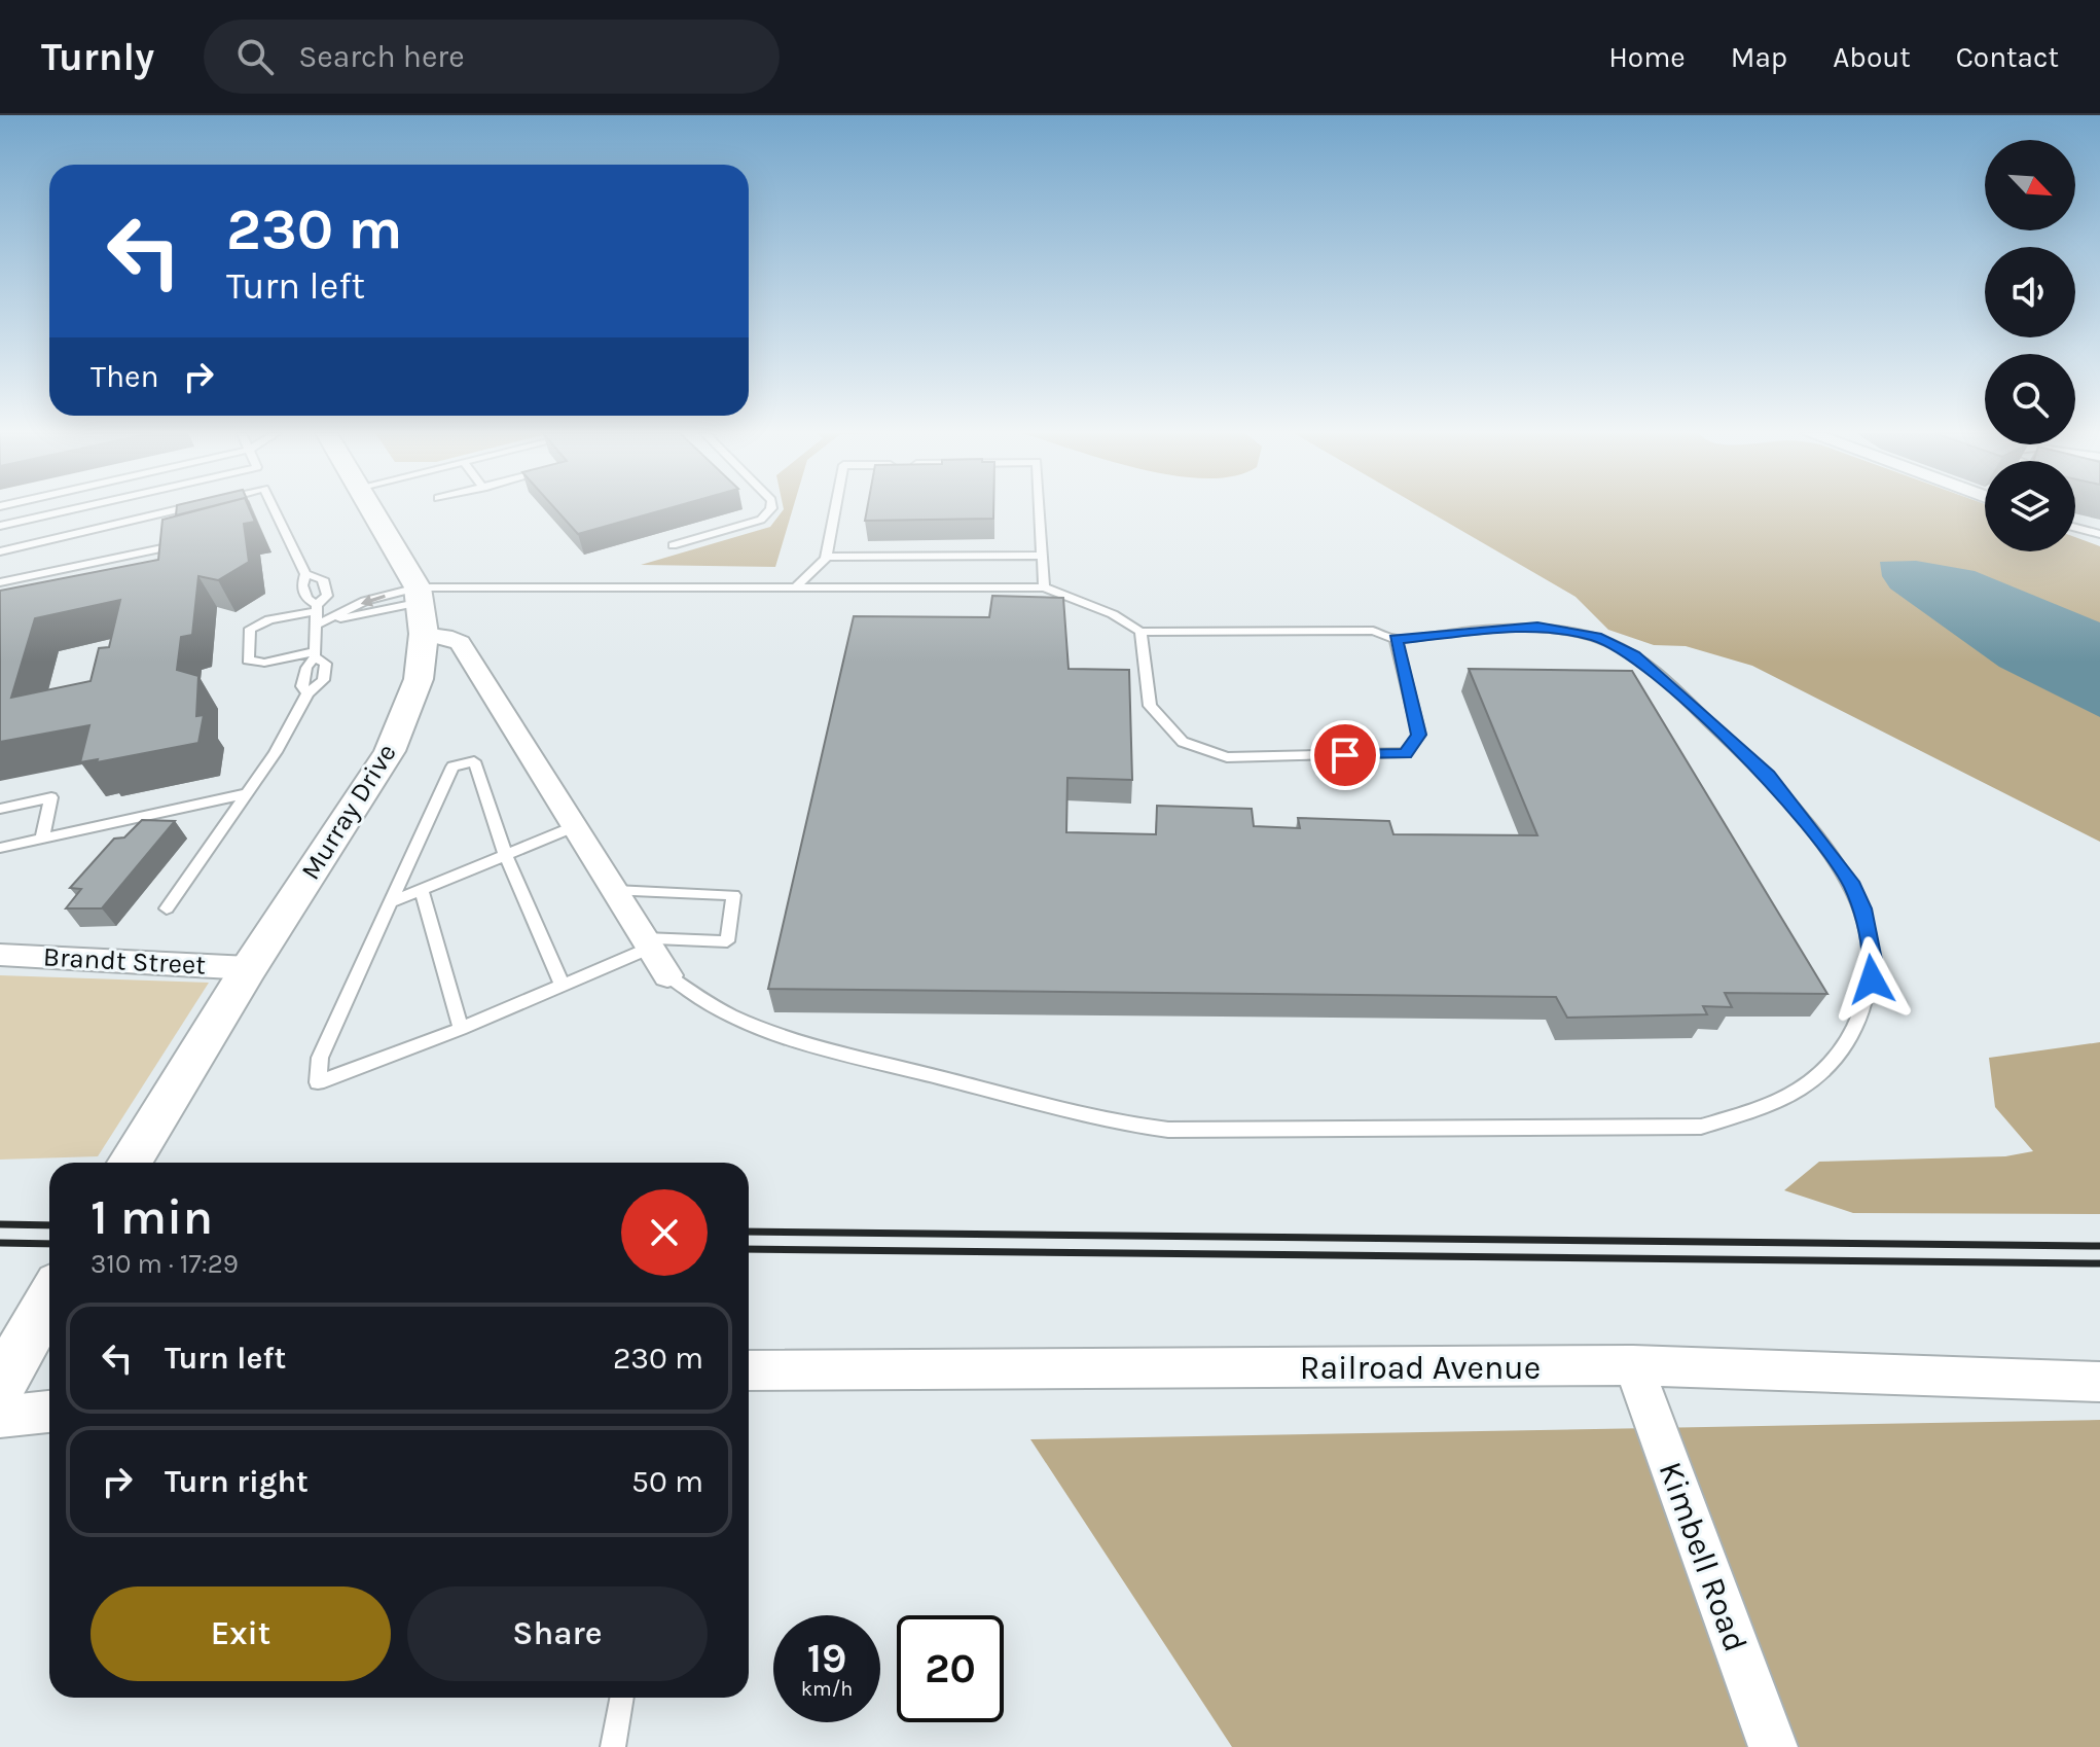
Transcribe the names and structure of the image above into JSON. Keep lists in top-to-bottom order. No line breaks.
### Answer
{"streets":{"street":["Murray Drive","Brandt Street","Railroad Avenue","Kimbell Road"]},"crossings":[["Murray Drive","Brandt Street"],["Railroad Avenue","Kimbell Road"]],"north":"bottom right","page":{"header":"Turnly","search":"Search here","nav":["Home","Map","About","Contact"],"turn":["230 m","Turn left"],"then":"Then","heading":["1 min","310 m · 17:29"],"list":[{"name":"Turn left","value":"230 m"},{"name":"Turn right","value":"50 m"}],"buttons":["Exit","Share"],"speed":"19 km/h","limit":"20"}}
